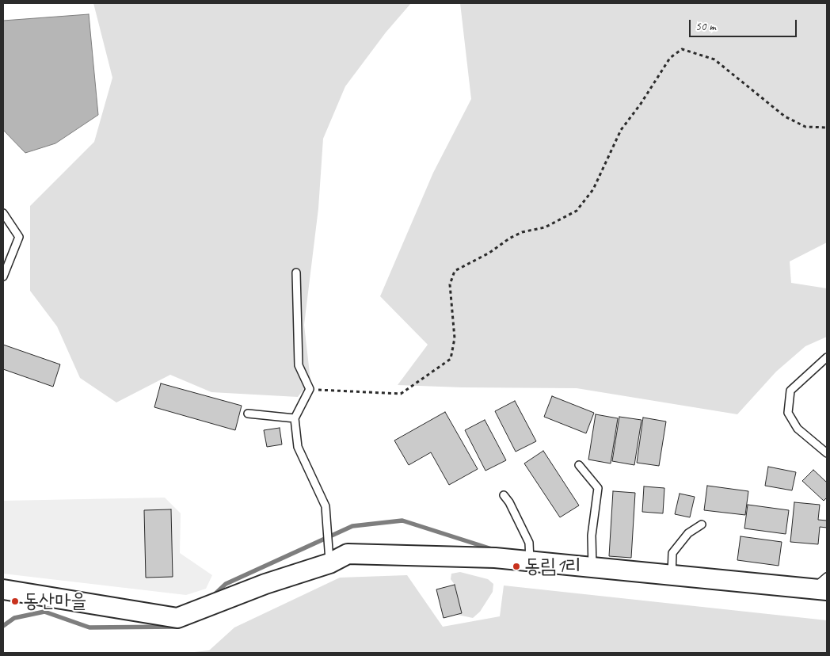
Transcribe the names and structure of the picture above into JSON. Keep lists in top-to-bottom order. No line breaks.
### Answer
{"places":["동림1리","동산마을"],"scale_bar":"50 m"}
